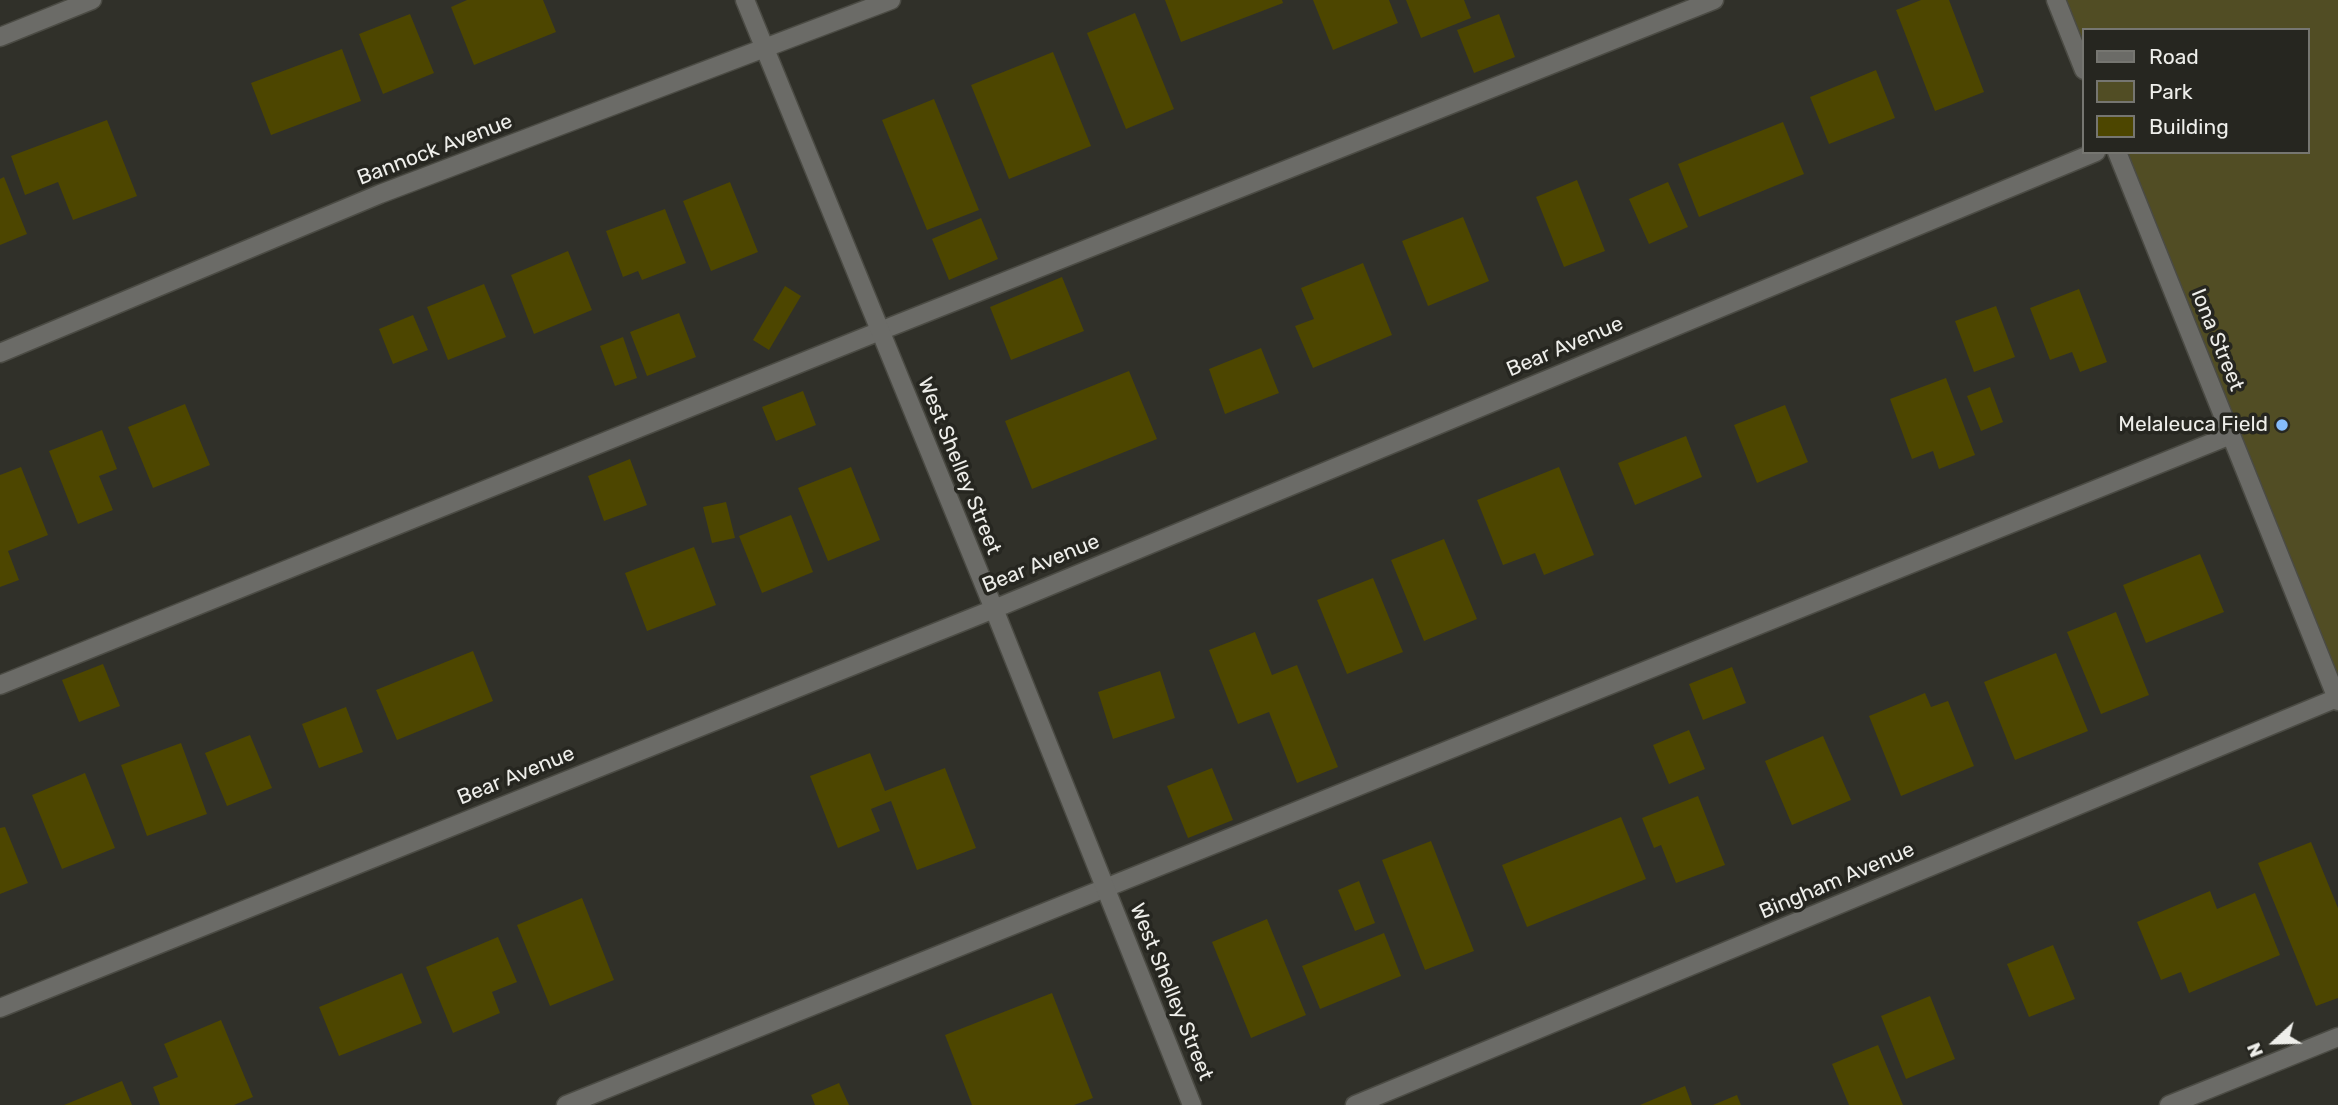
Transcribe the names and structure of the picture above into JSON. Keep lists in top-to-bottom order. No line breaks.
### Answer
{"streets":{"street":["Bannock Avenue","Iona Street","Bear Avenue","West Shelley Street","Bingham Avenue"]},"crossings":[["Bannock Avenue","West Shelley Street"],["Iona Street","Bingham Avenue"],["Bear Avenue","West Shelley Street"]],"places":["Melaleuca Field"],"legend":["Road","Park","Building"],"north":"left"}
